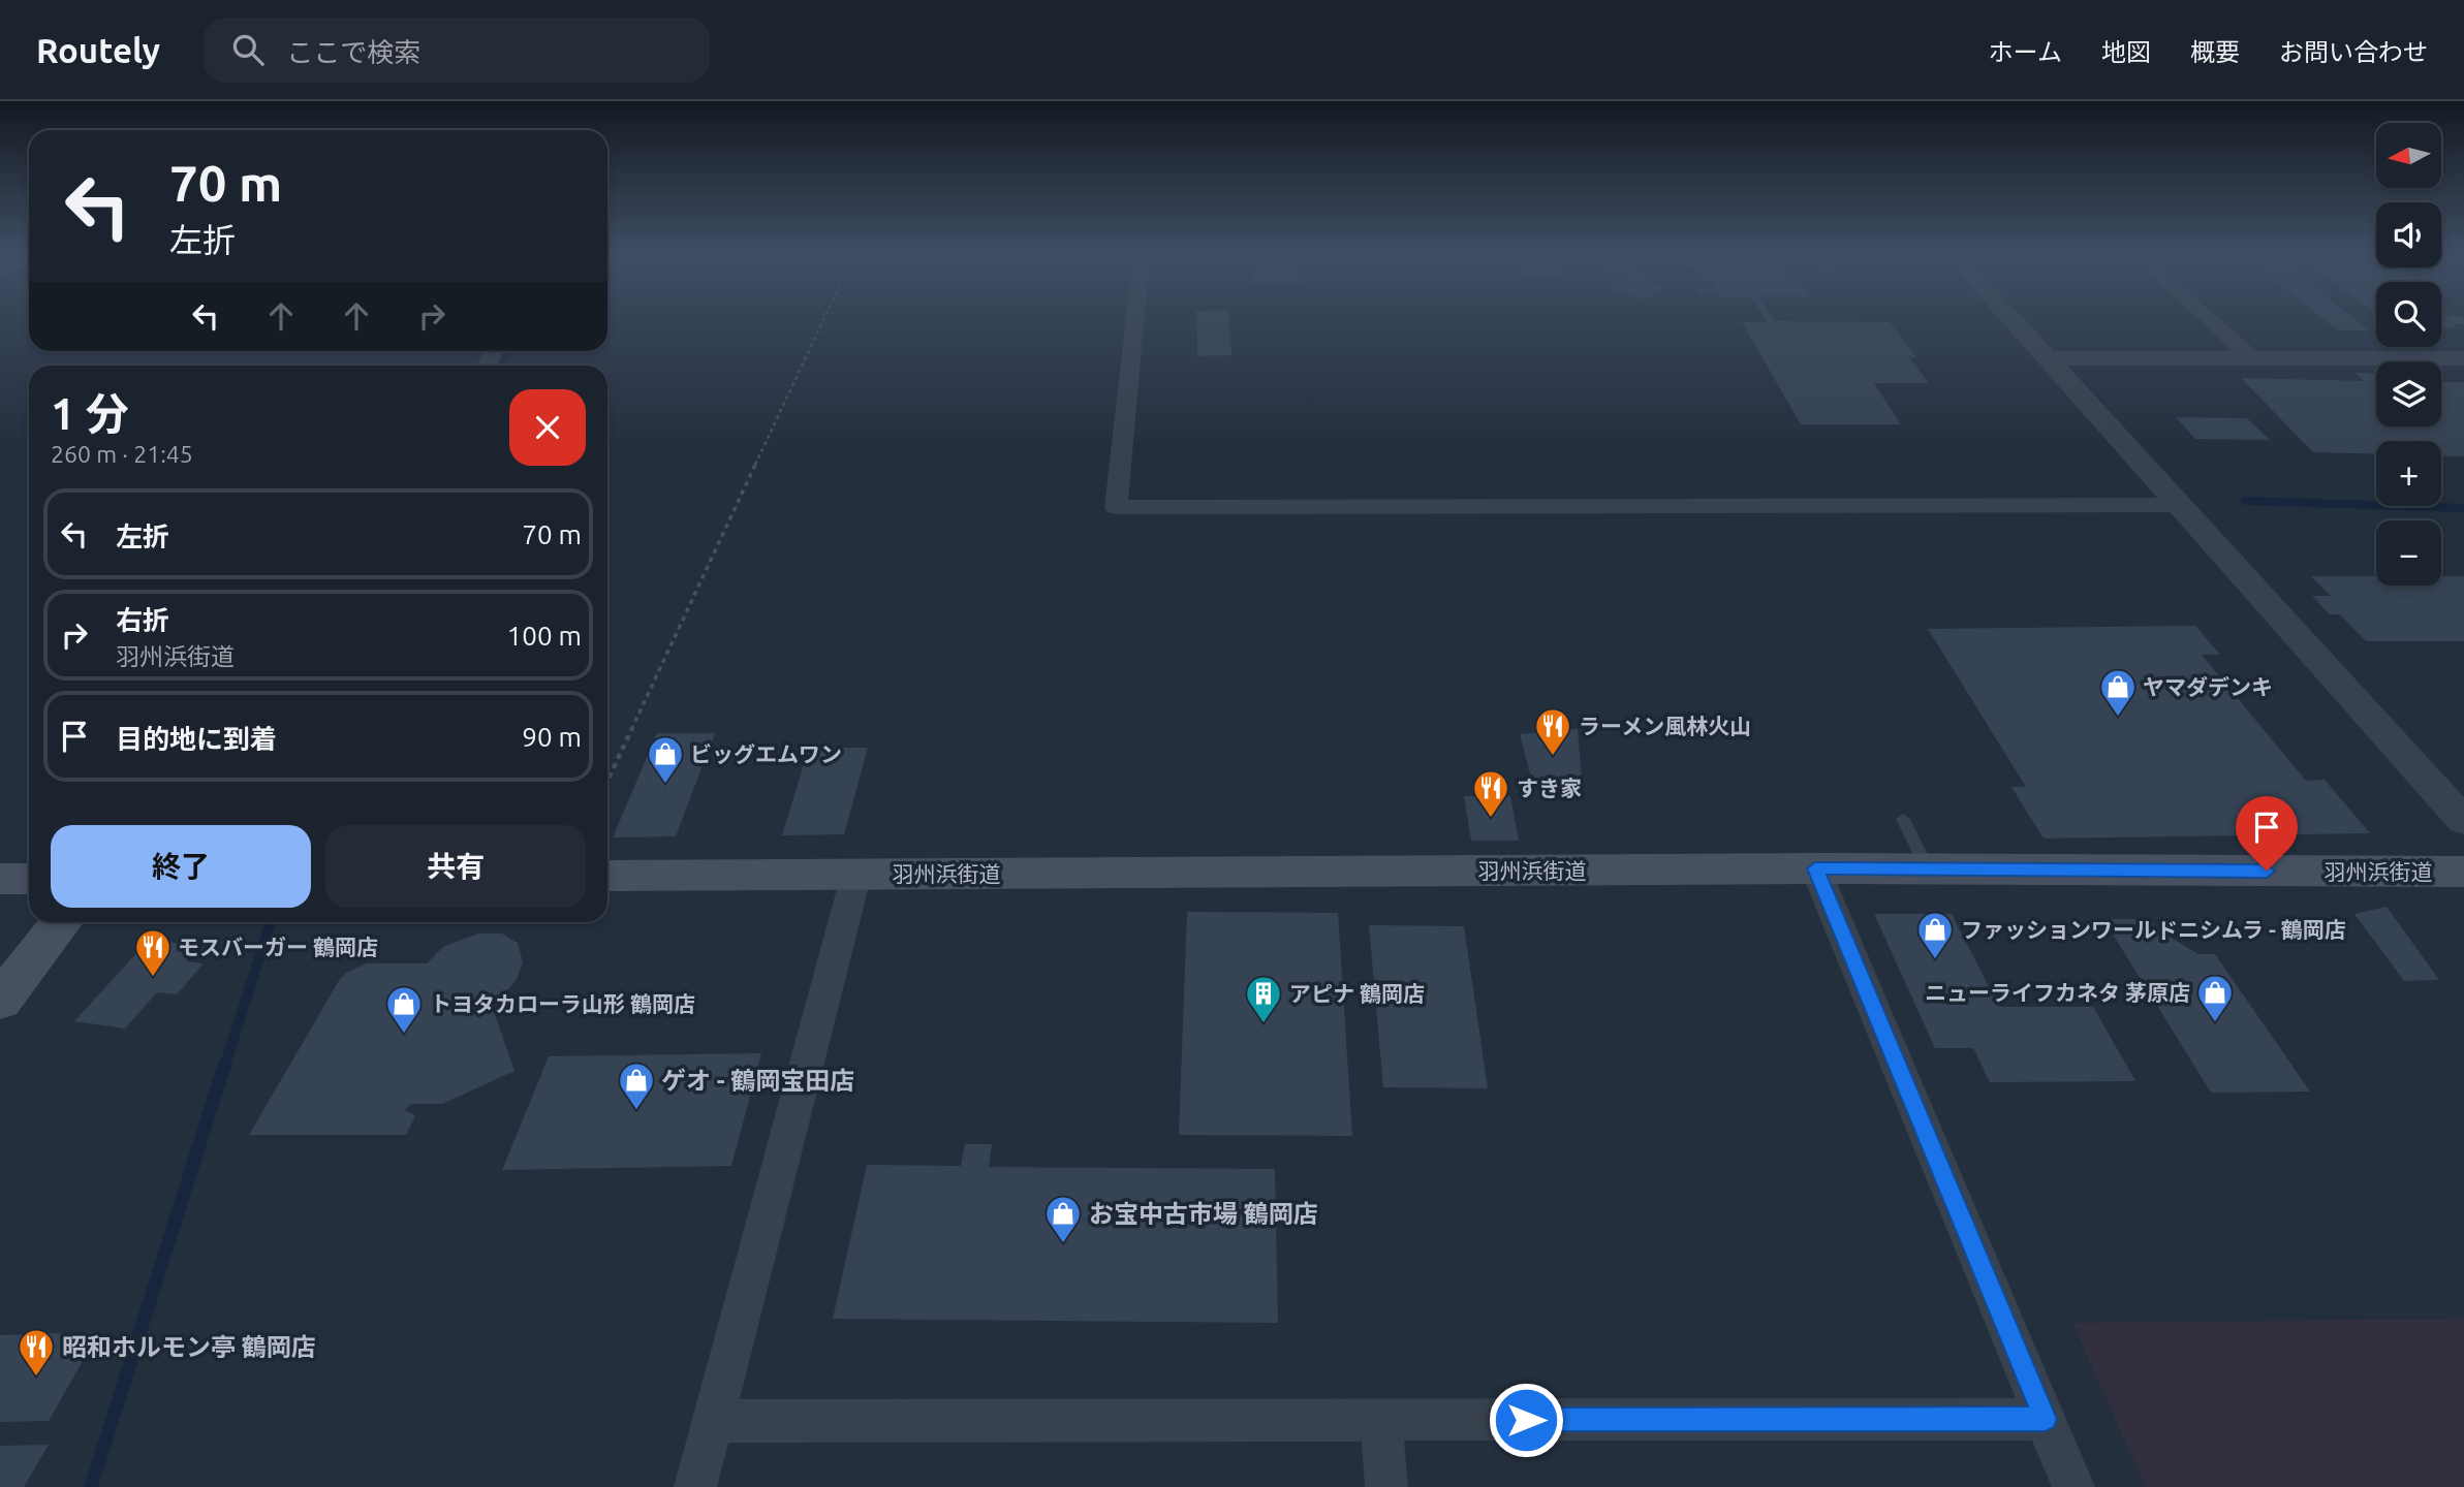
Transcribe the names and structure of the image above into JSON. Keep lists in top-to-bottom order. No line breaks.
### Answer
{"streets":{"main road":["羽州浜街道"]},"places":{"shop":["ヤマダデンキ","ビッグエムワン","ファッションワールドニシムラ - 鶴岡店","ニューライフカネタ 茅原店","トヨタカローラ山形 鶴岡店","ゲオ - 鶴岡宝田店","お宝中古市場 鶴岡店"],"restaurant":["ラーメン風林火山","すき家","モスバーガー 鶴岡店","昭和ホルモン亭 鶴岡店"],"building":["アピナ 鶴岡店"]},"north":"left","page":{"header":"Routely","search":"ここで検索","nav":["ホーム","地図","概要","お問い合わせ"],"map_buttons":["+","−"],"turn":["70 m","左折"],"heading":["1 分","260 m · 21:45"],"list":[{"name":"左折","value":"70 m"},{"name":"右折","note":"羽州浜街道","value":"100 m"},{"name":"目的地に到着","value":"90 m"}],"buttons":["終了","共有"]}}
